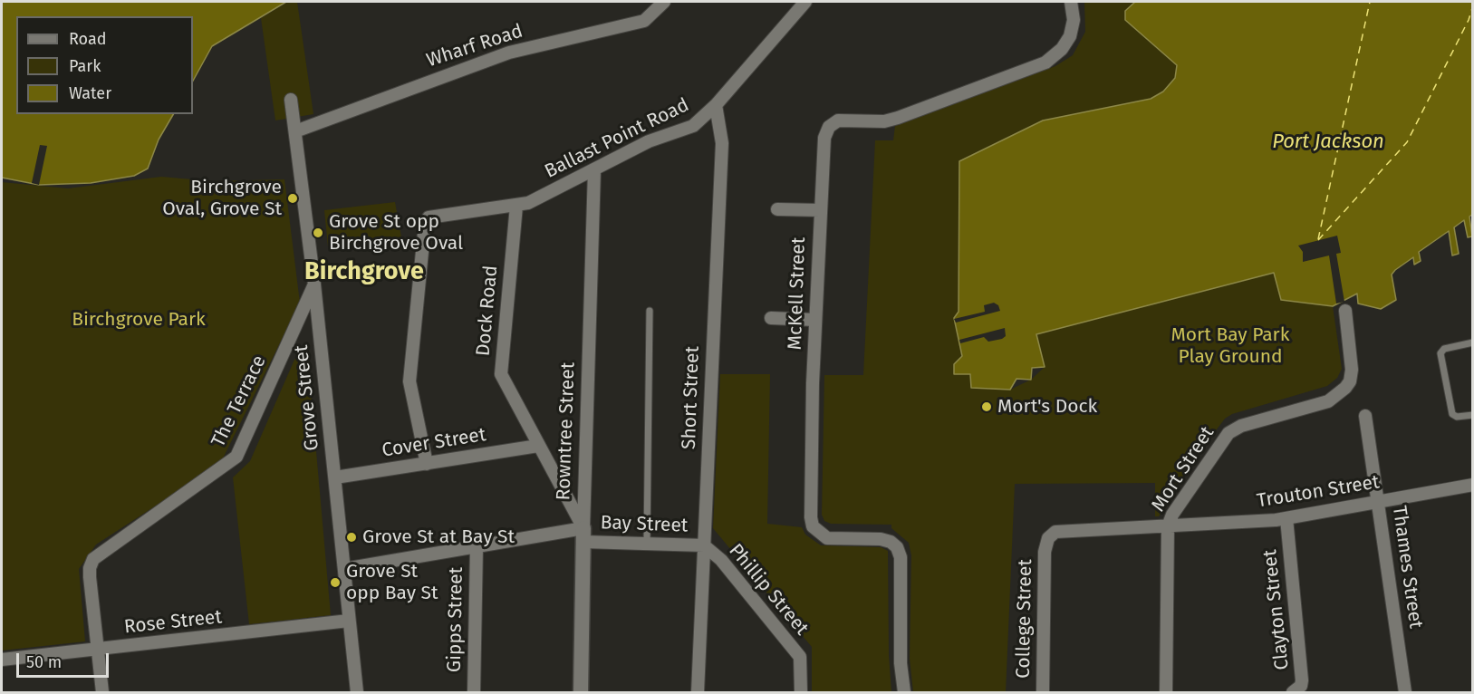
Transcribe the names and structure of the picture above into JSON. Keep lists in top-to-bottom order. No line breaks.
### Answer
{"streets":{"street":["Wharf Road","Ballast Point Road","McKell Street","Dock Road","Grove Street","Short Street","The Terrace","Rowntree Street","Cover Street","Mort Street","Trouton Street","Bay Street","Thames Street","Phillip Street","Clayton Street","College Street","Gipps Street","Rose Street"]},"crossings":[["Wharf Road","Grove Street"],["Ballast Point Road","Dock Road"],["Ballast Point Road","Short Street"],["Ballast Point Road","Rowntree Street"],["Ballast Point Road","Cover Street"],["Dock Road","Rowntree Street"],["Dock Road","Cover Street"],["Dock Road","Bay Street"],["Grove Street","The Terrace"],["Grove Street","Cover Street"],["Grove Street","Bay Street"],["Grove Street","Rose Street"],["Short Street","Bay Street"],["Short Street","Phillip Street"],["The Terrace","Rose Street"],["Rowntree Street","Bay Street"],["Mort Street","Trouton Street"],["Mort Street","College Street"],["Trouton Street","Thames Street"],["Trouton Street","Clayton Street"],["Trouton Street","College Street"],["Bay Street","Phillip Street"],["Bay Street","Gipps Street"]],"districts":["Birchgrove"],"water":["Port Jackson"],"parks":["Birchgrove Park","Mort Bay Park Play Ground"],"places":["Birchgrove Oval, Grove St","Grove St opp Birchgrove Oval","Mort's Dock","Grove St at Bay St","Grove St opp Bay St"],"legend":["Road","Park","Water"],"scale_bar":"50 m"}
